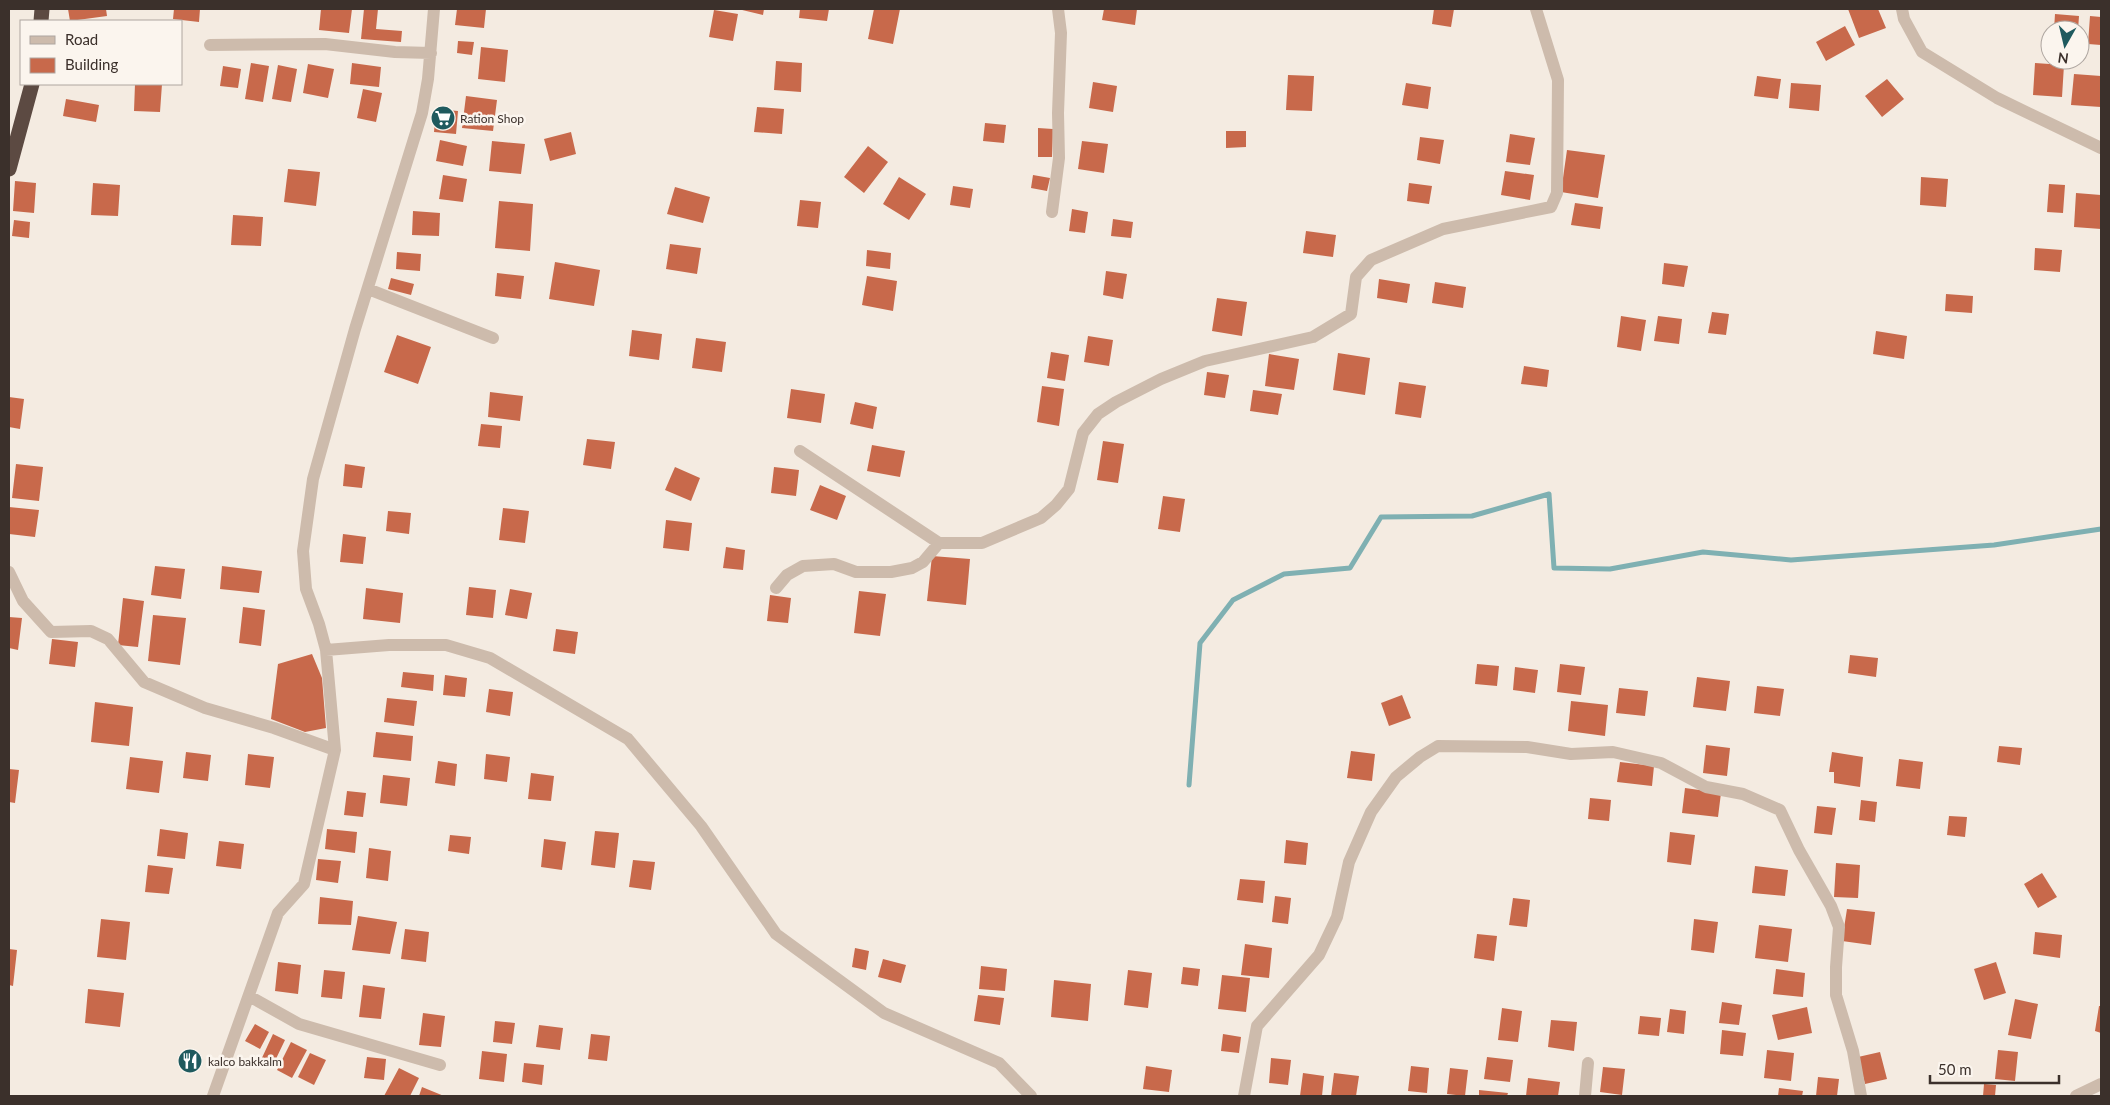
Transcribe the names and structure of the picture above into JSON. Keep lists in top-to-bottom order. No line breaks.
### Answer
{"places":{"supermarket":["Ration Shop"],"restaurant":["kalco bakkalm"]},"legend":["Road","Building"],"scale_bar":"50 m","north":"bottom"}
